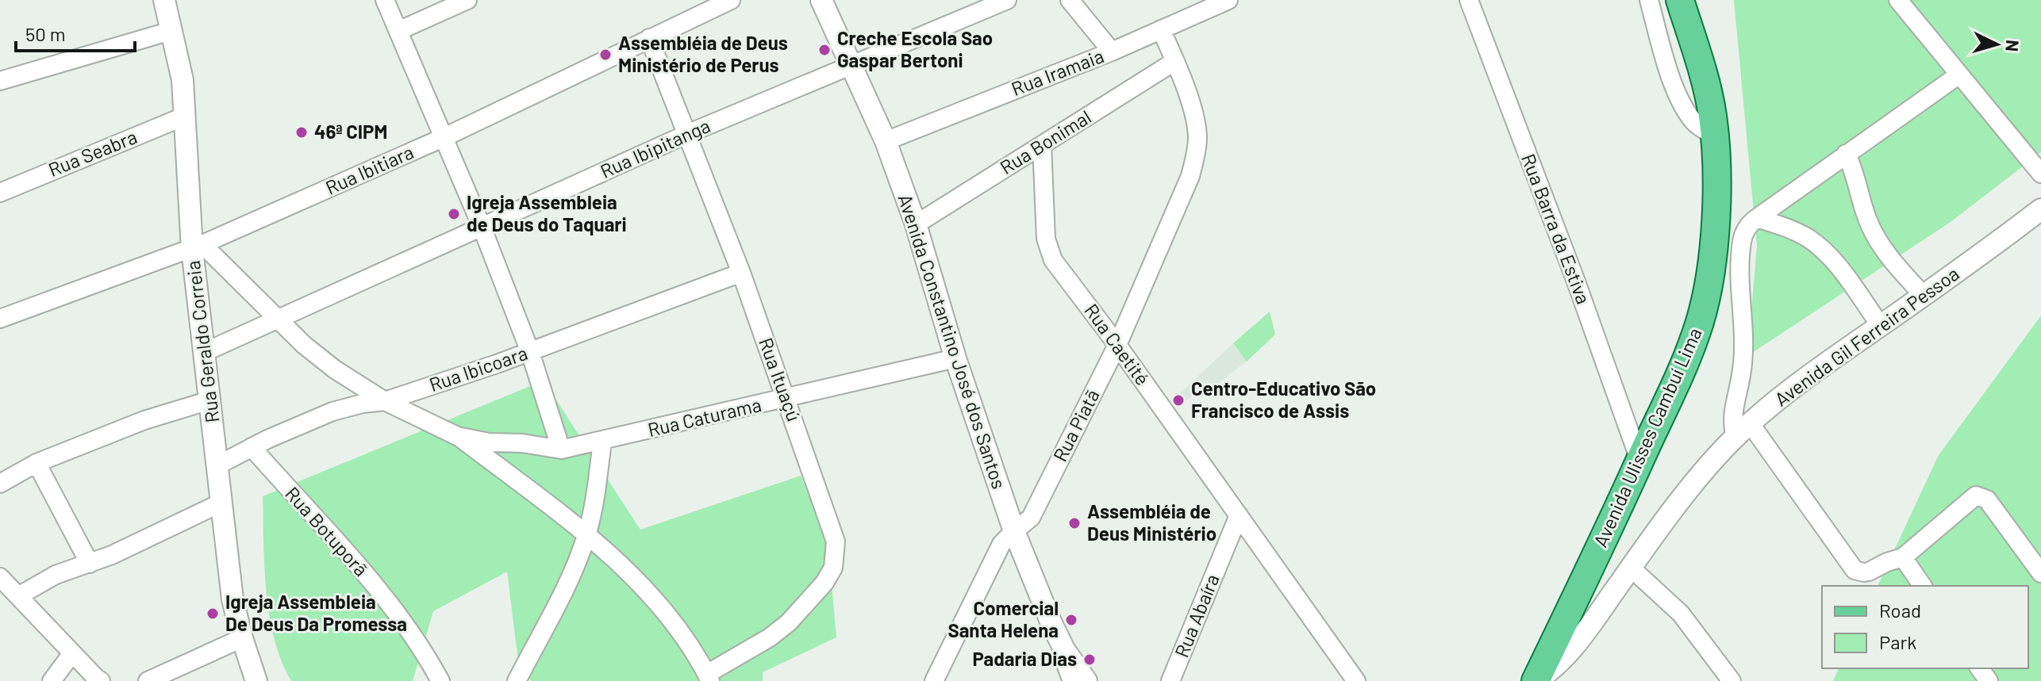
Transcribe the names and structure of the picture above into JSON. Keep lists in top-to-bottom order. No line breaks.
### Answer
{"streets":{"main road":["Avenida Ulisses Cambuí Lima"],"street":["Rua Iramaia","Rua Bonimal","Rua Ibipitanga","Rua Seabra","Rua Ibitiara","Rua Barra da Estiva","Avenida Gil Ferreira Pessoa","Rua Geraldo Correia","Avenida Constantino José dos Santos","Rua Caetité","Rua Ibicoara","Rua Ituaçú","Rua Caturama","Rua Piatã","Rua Botuporã","Rua Abaíra"]},"crossings":[["Rua Iramaia","Avenida Constantino José dos Santos"],["Rua Iramaia","Rua Piatã"],["Rua Bonimal","Avenida Constantino José dos Santos"],["Rua Bonimal","Rua Caetité"],["Rua Bonimal","Rua Piatã"],["Rua Ibipitanga","Rua Geraldo Correia"],["Rua Ibipitanga","Avenida Constantino José dos Santos"],["Rua Ibipitanga","Rua Ituaçú"],["Rua Seabra","Rua Geraldo Correia"],["Rua Ibitiara","Rua Geraldo Correia"],["Rua Ibitiara","Rua Ituaçú"],["Rua Barra da Estiva","Avenida Ulisses Cambuí Lima"],["Avenida Gil Ferreira Pessoa","Avenida Ulisses Cambuí Lima"],["Rua Geraldo Correia","Rua Ibicoara"],["Avenida Constantino José dos Santos","Rua Caturama"],["Avenida Constantino José dos Santos","Rua Piatã"],["Rua Caetité","Rua Piatã"],["Rua Caetité","Rua Abaíra"],["Rua Ibicoara","Rua Ituaçú"],["Rua Ibicoara","Rua Botuporã"],["Rua Ituaçú","Rua Caturama"]],"places":["Creche Escola Sao Gaspar Bertoni","Assembléia de Deus Ministério de Perus","46ª CIPM","Igreja Assembleia de Deus do Taquari","Centro-Educativo São Francisco de Assis","Assembléia de Deus Ministério","Igreja Assembleia De Deus Da Promessa","Comercial Santa Helena","Padaria Dias"],"legend":["Road","Park"],"scale_bar":"50 m","north":"right"}
